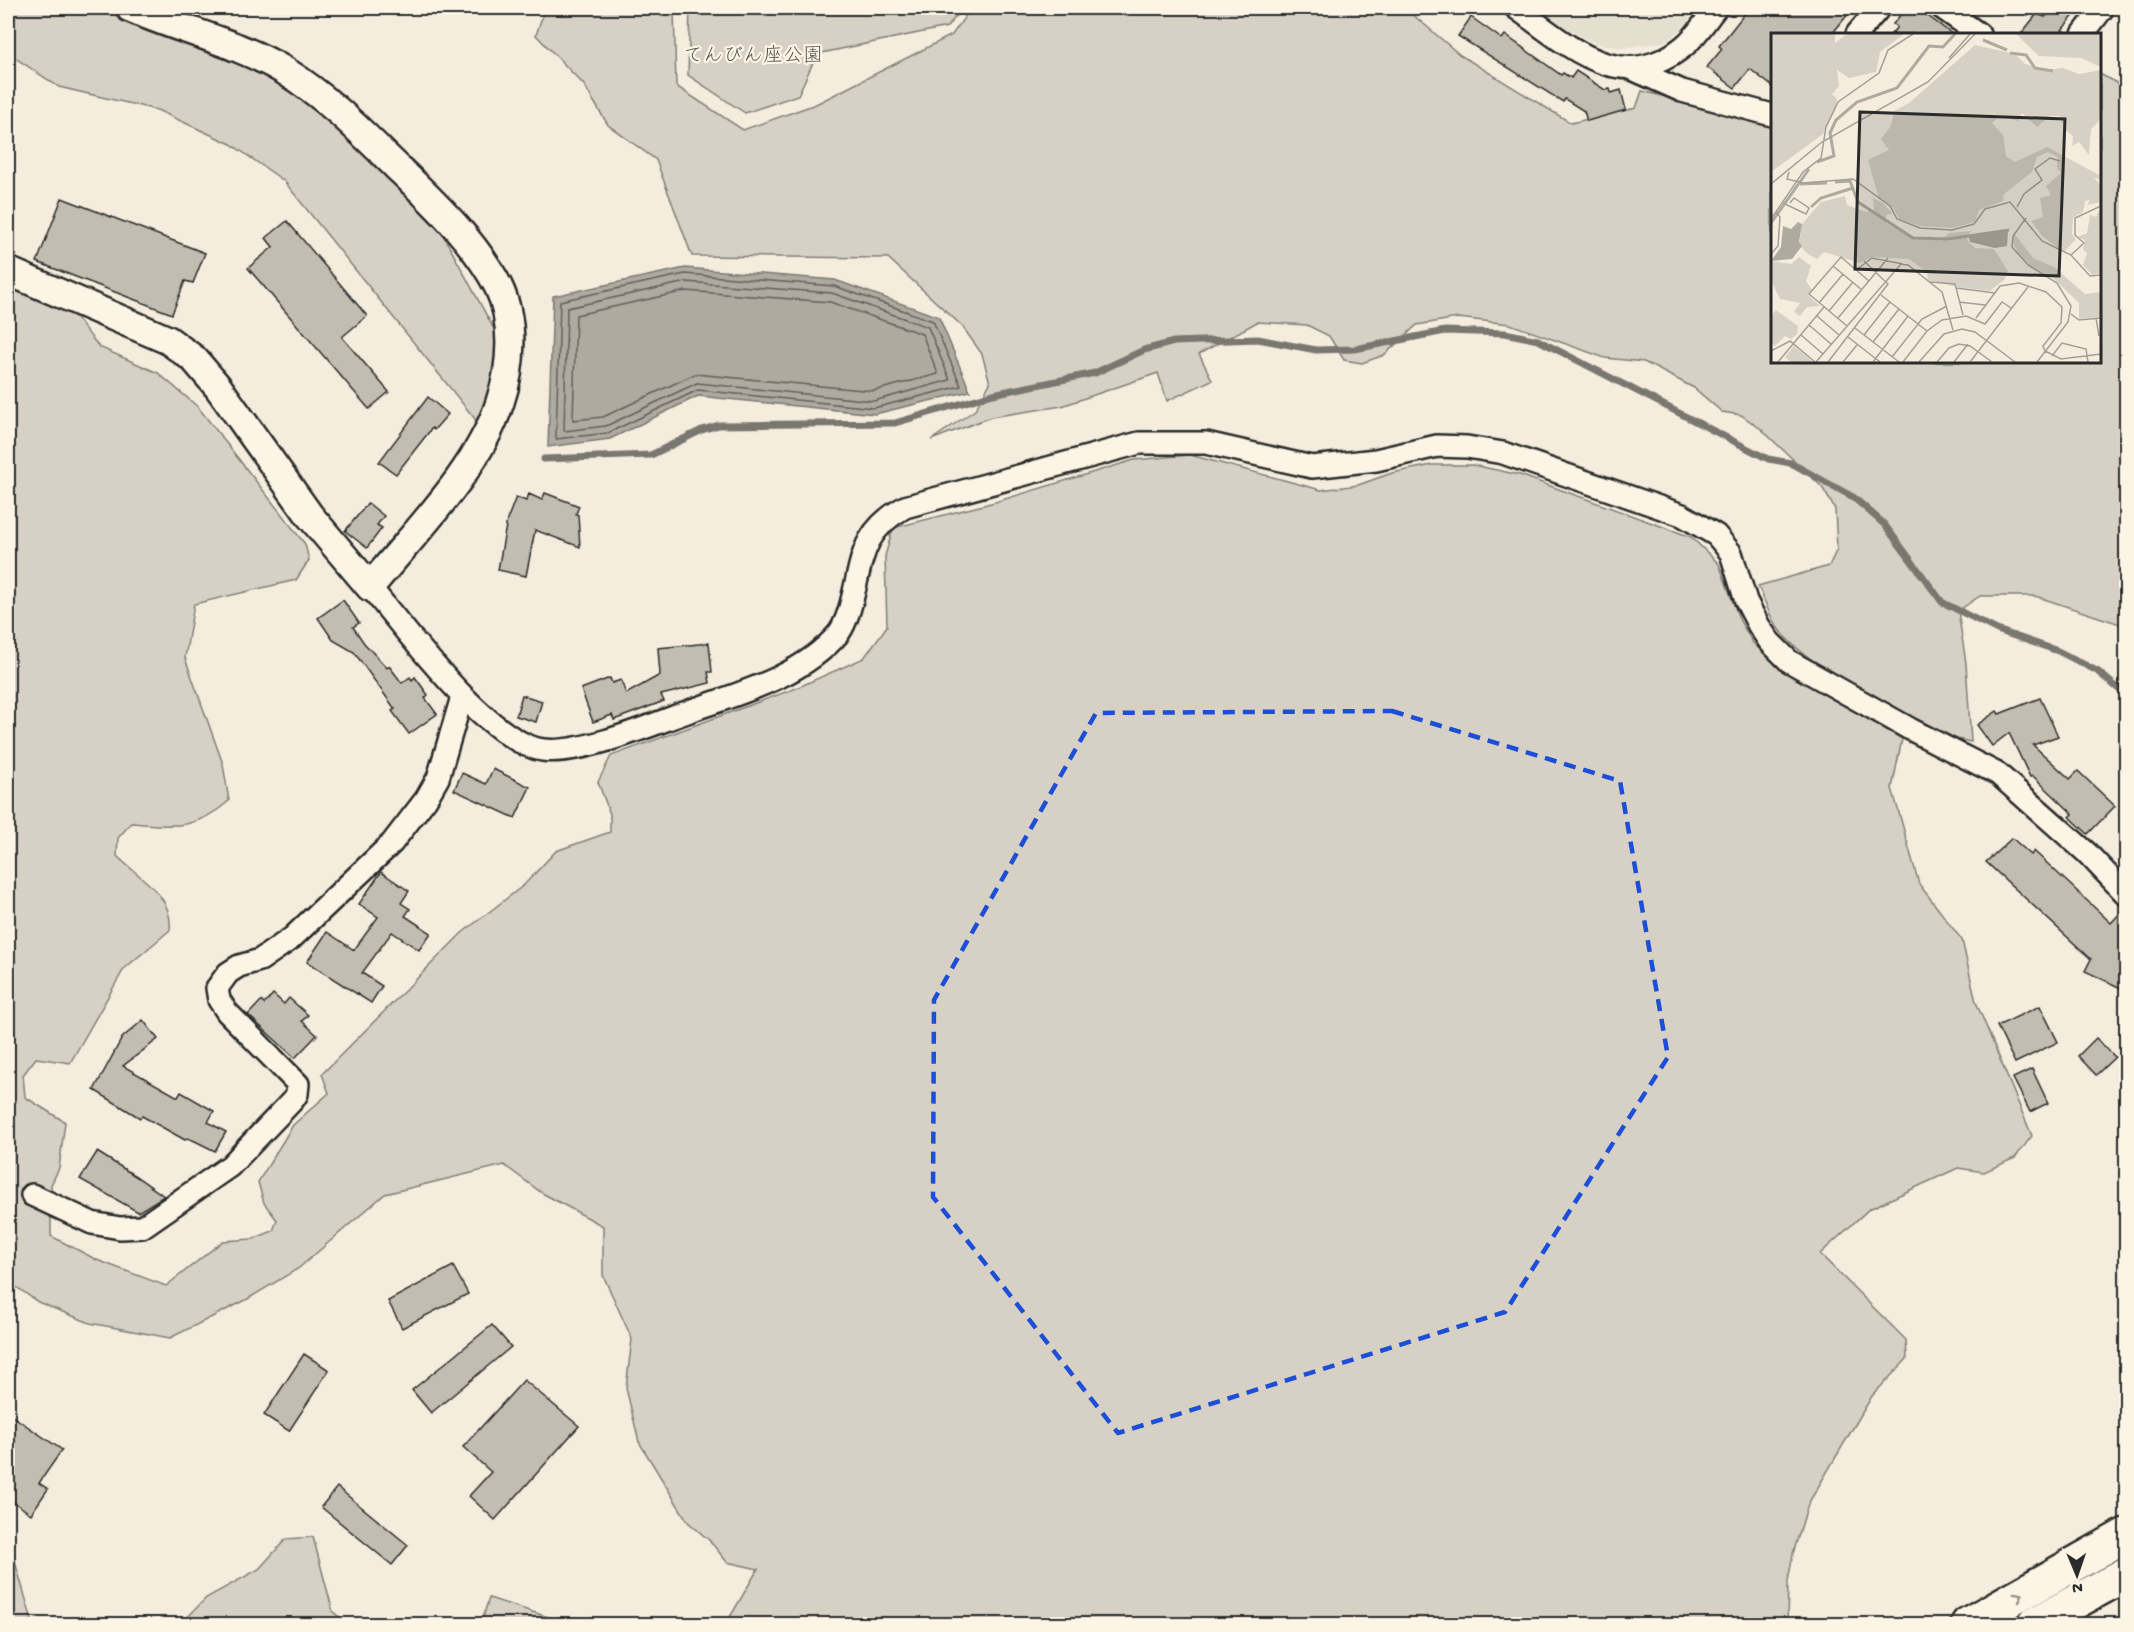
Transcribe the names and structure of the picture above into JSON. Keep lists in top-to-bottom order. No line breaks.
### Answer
{"parks":["てんびん座公園"],"north":"bottom"}
